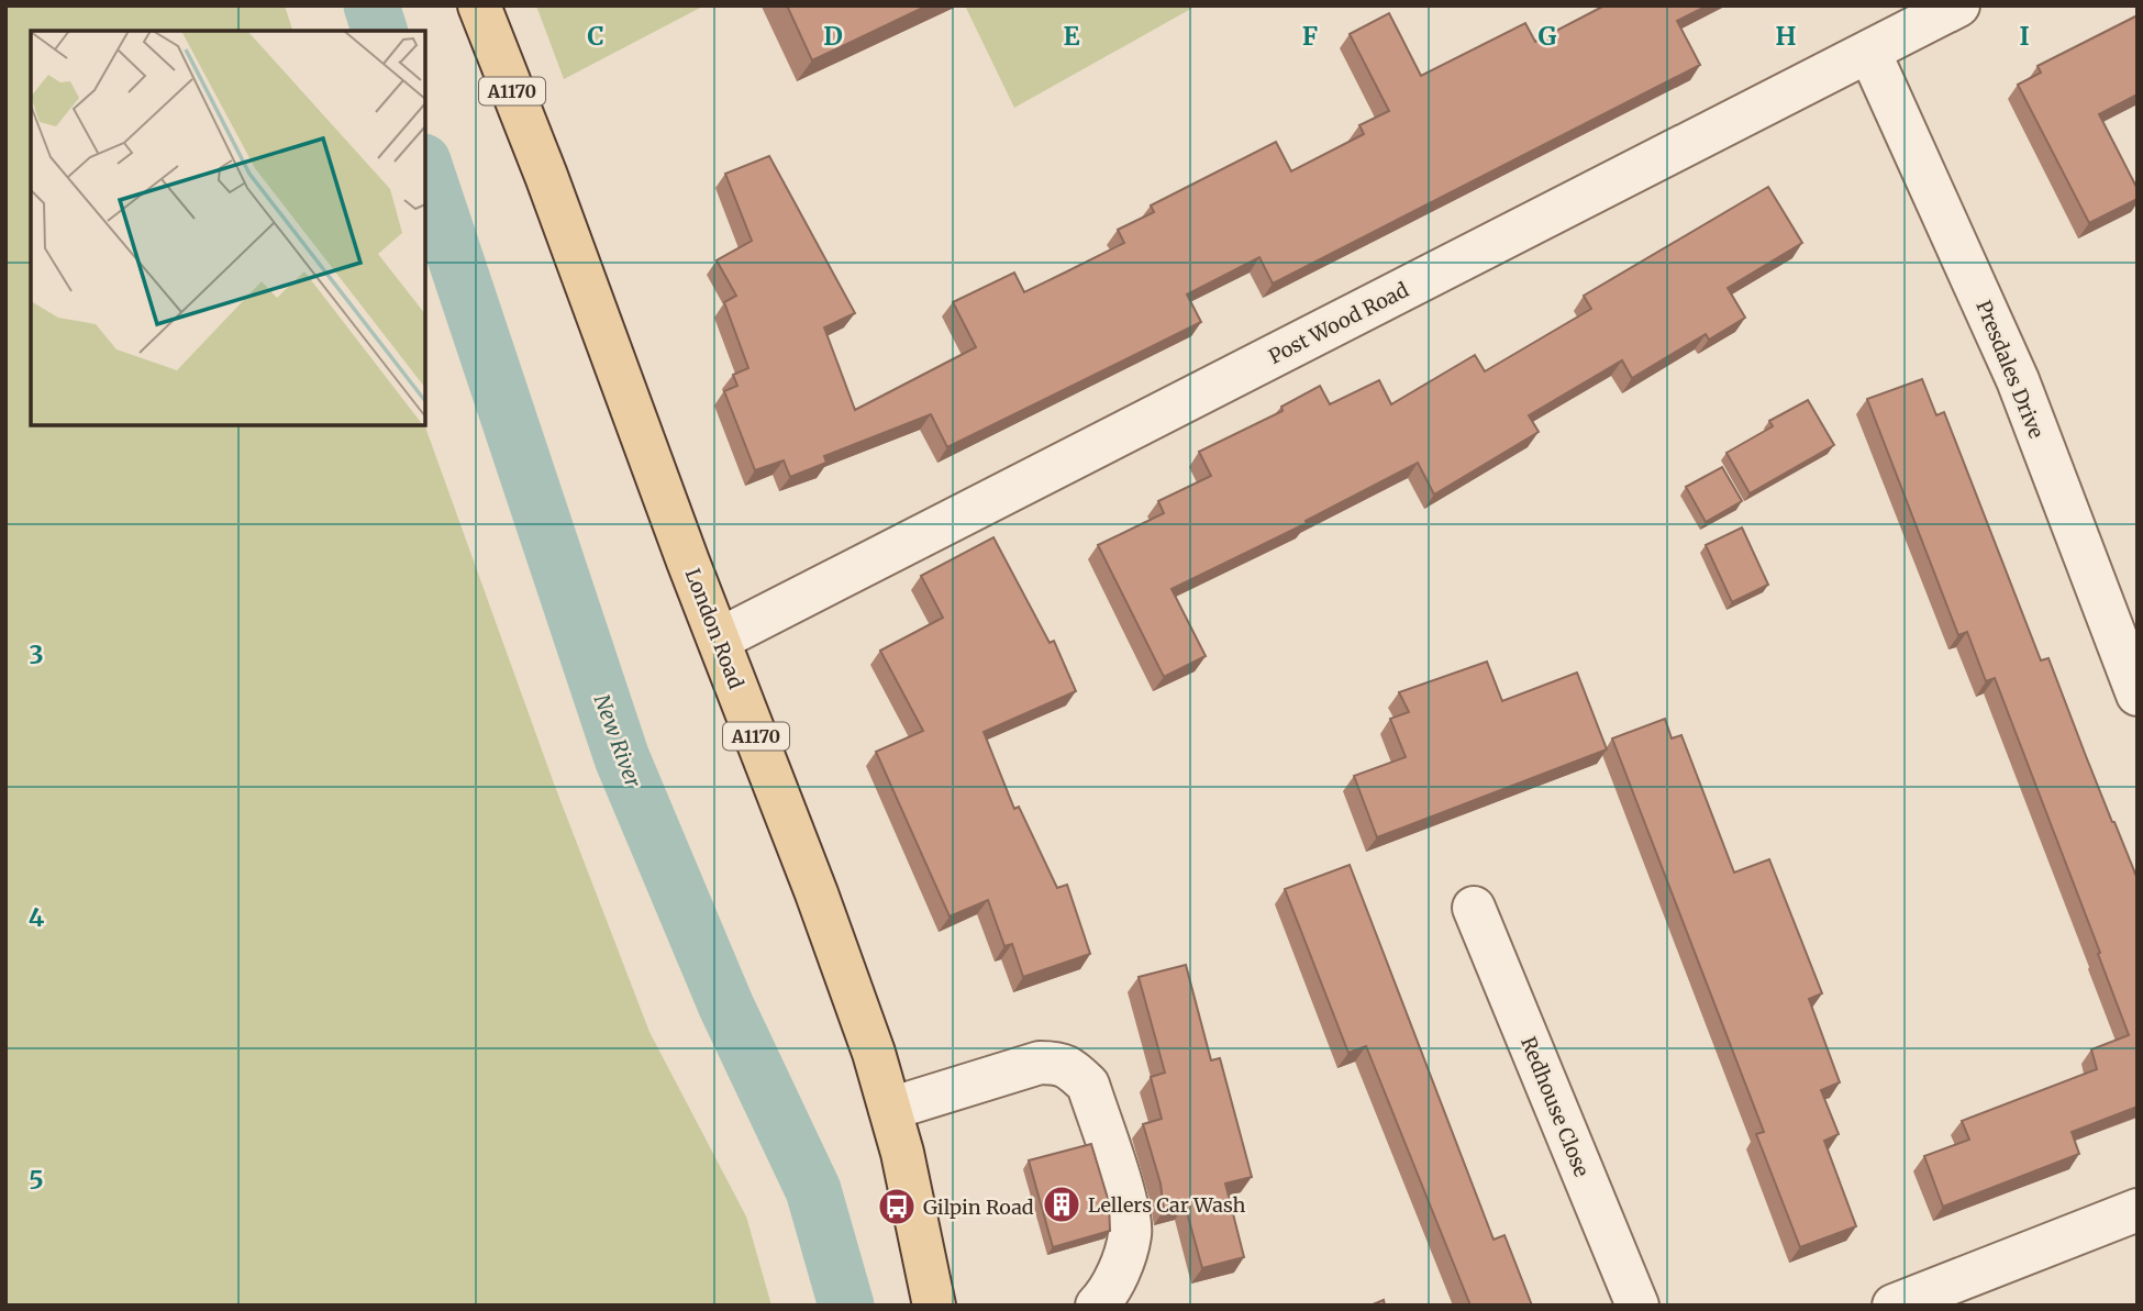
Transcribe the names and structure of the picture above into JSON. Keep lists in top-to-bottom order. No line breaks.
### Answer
{"streets":{"main road":["A1170","London Road"],"street":["Post Wood Road","Presdales Drive","Redhouse Close"]},"crossings":[["Post Wood Road","Presdales Drive"],["Post Wood Road","London Road"]],"water":["New River"],"places":{"building":["Lellers Car Wash"],"bus stop":["Gilpin Road"]},"grid":{"columns":["C","D","E","F","G","H","I"],"rows":["3","4","5"]}}
